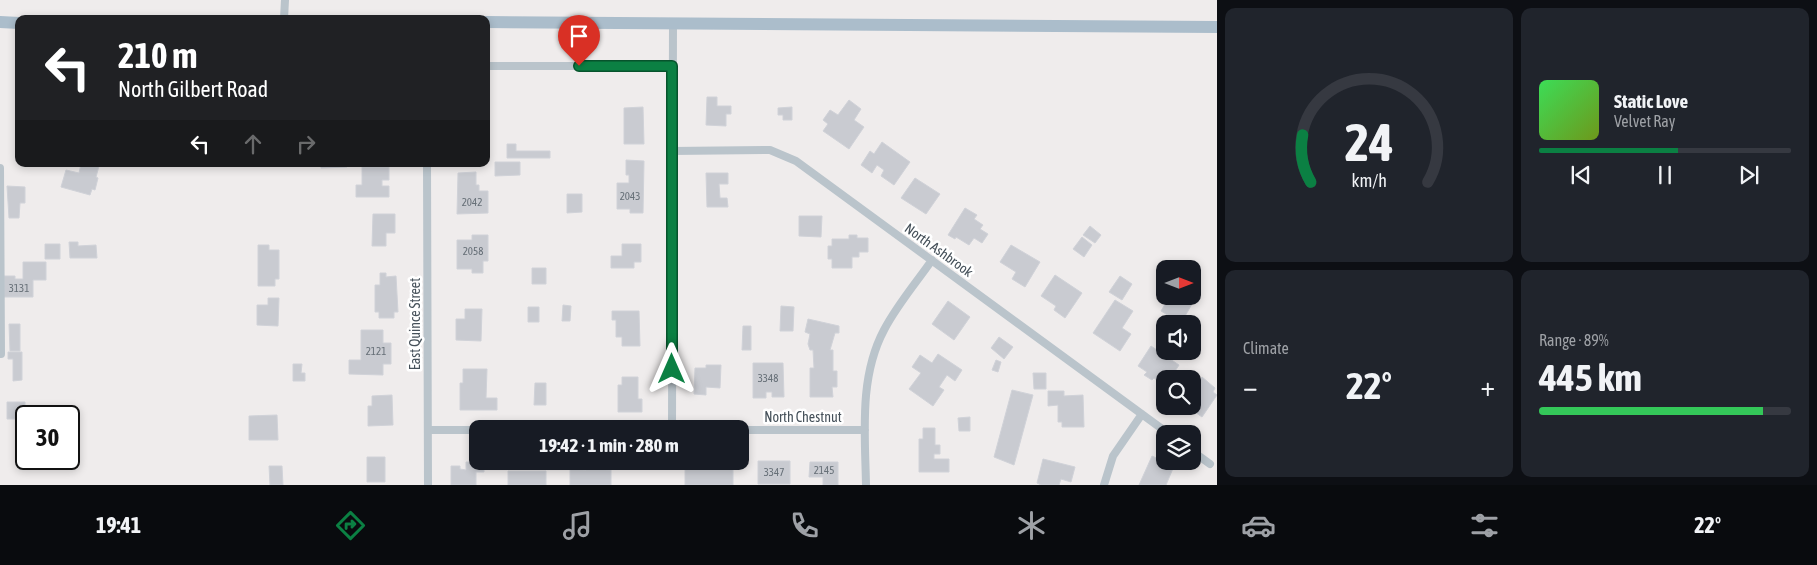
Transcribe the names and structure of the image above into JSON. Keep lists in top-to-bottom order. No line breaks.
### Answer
{"streets":{"street":["North Ashbrook","East Quince Street","North Chestnut"]},"house_numbers":["2043","2042","2058","3131","2121","3348","2145","3347"],"north":"right","page":{"turn":["210 m","North Gilbert Road"],"song":["Static Love","Velvet Ray"],"tile":["Climate",["Range · 89%","445 km"]],"heat":["−","22°","+"],"limit":"30","trip":"19:42 · 1 min · 280 m","tabs":["19:41","22°"],"gauge":["24","km/h"]}}
